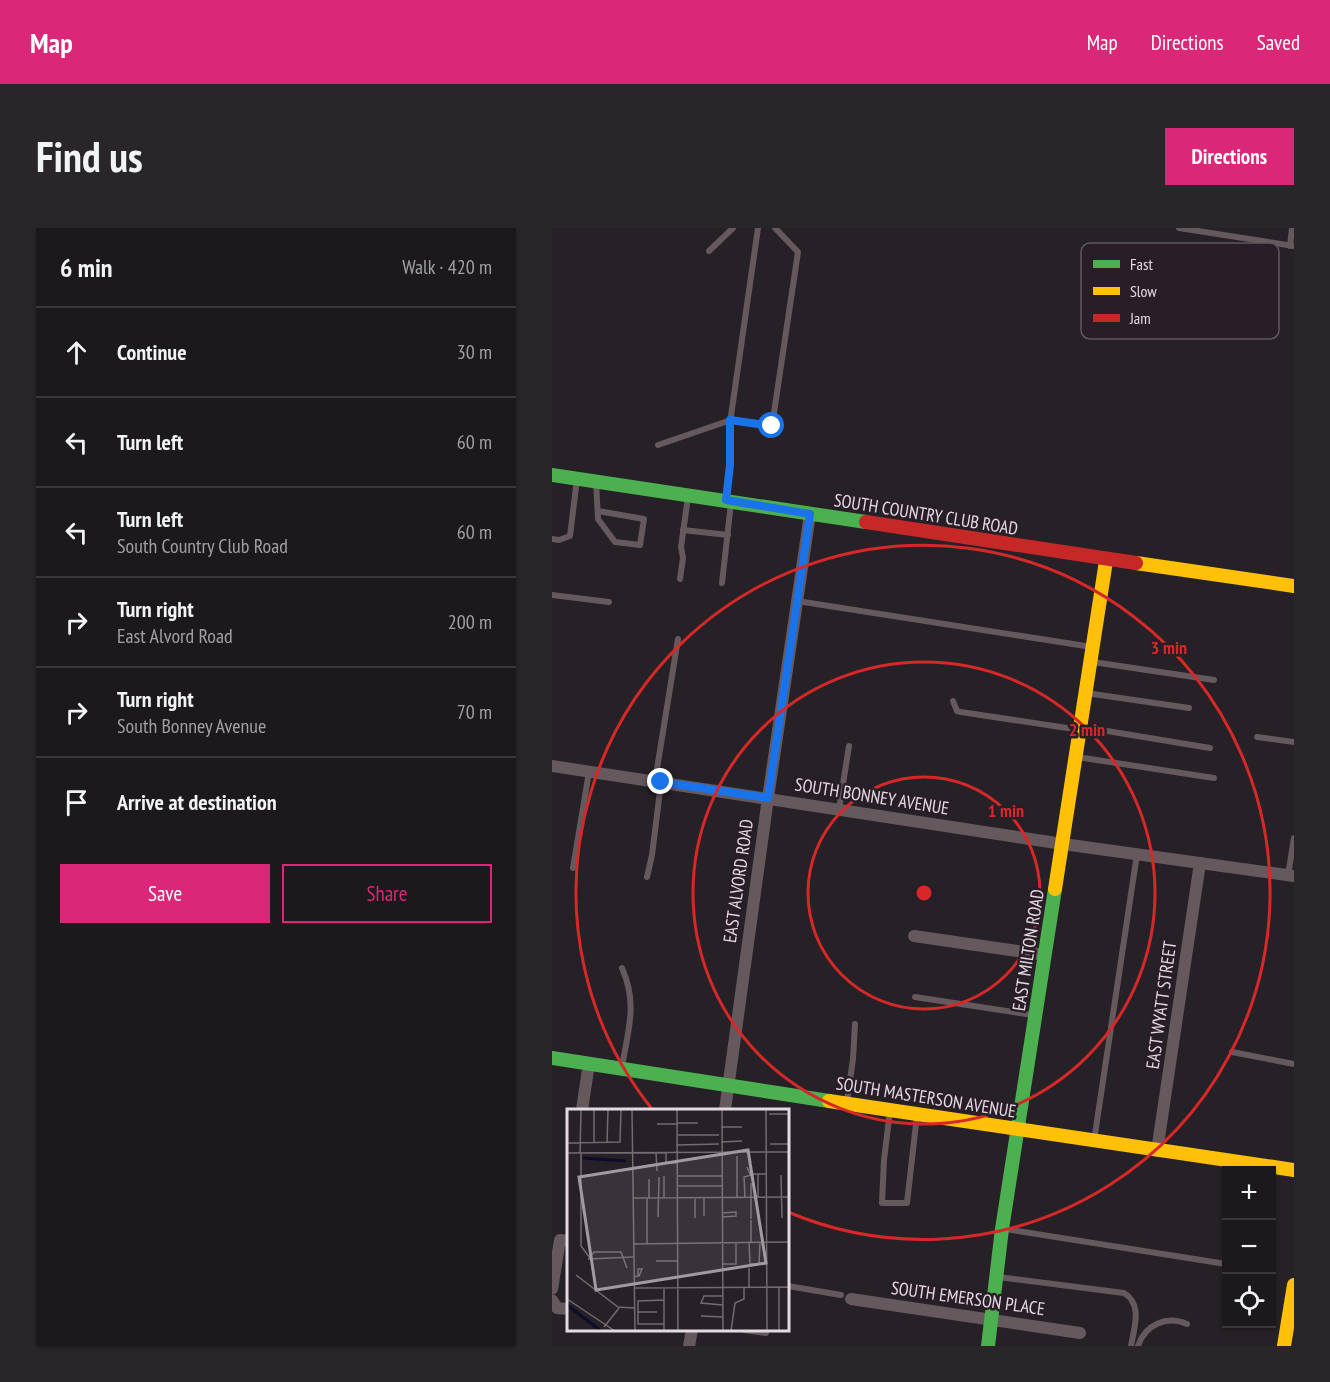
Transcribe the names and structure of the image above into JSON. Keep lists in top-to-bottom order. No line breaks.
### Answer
{"streets":{"street":["SOUTH COUNTRY CLUB ROAD","SOUTH BONNEY AVENUE","EAST ALVORD ROAD","EAST MILTON ROAD","EAST WYATT STREET","SOUTH MASTERSON AVENUE","SOUTH EMERSON PLACE"]},"crossings":[["SOUTH COUNTRY CLUB ROAD","EAST ALVORD ROAD"],["SOUTH COUNTRY CLUB ROAD","EAST MILTON ROAD"],["SOUTH BONNEY AVENUE","EAST ALVORD ROAD"],["SOUTH BONNEY AVENUE","EAST MILTON ROAD"],["SOUTH BONNEY AVENUE","EAST WYATT STREET"],["EAST ALVORD ROAD","SOUTH MASTERSON AVENUE"],["EAST MILTON ROAD","SOUTH MASTERSON AVENUE"],["EAST MILTON ROAD","SOUTH EMERSON PLACE"],["EAST WYATT STREET","SOUTH MASTERSON AVENUE"]],"legend":["Fast","Slow","Jam"],"page":{"header":"Map","nav":["Map","Directions","Saved"],"buttons":["Directions",["Save","Share"]],"title":"Find us","heading":["6 min","Walk · 420 m"],"list":[["Continue","30 m"],["Turn left","60 m"],["Turn left","South Country Club Road","60 m"],["Turn right","East Alvord Road","200 m"],["Turn right","South Bonney Avenue","70 m"],"Arrive at destination"],"map_buttons":["+","−"]},"rings":["3 min","2 min","1 min"]}
